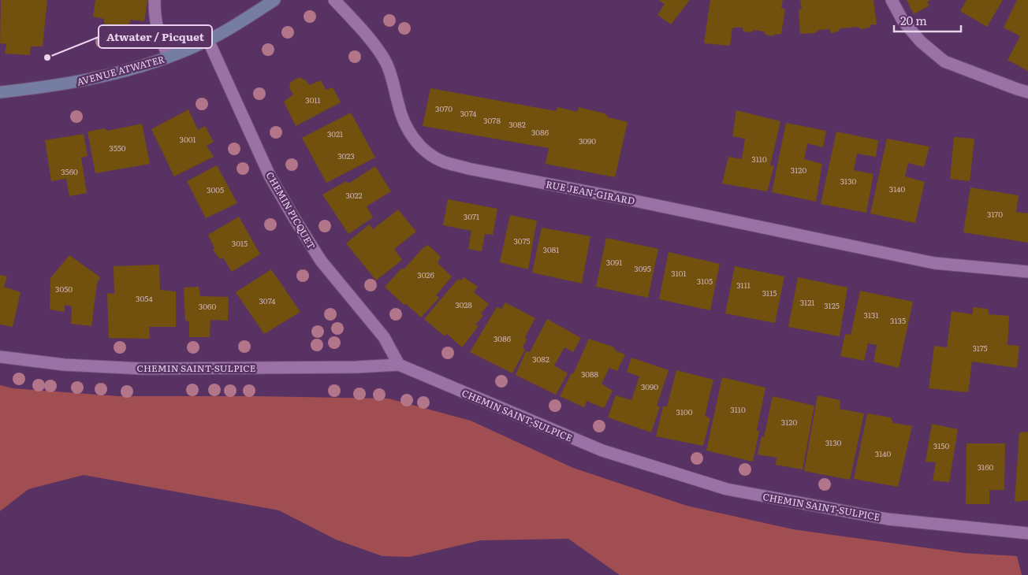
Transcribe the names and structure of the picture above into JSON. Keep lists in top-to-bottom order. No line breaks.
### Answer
{"streets":{"main road":["AVENUE ATWATER"],"street":["RUE JEAN-GIRARD","CHEMIN PICQUET","CHEMIN SAINT-SULPICE"]},"crossings":[["AVENUE ATWATER","CHEMIN PICQUET"],["CHEMIN PICQUET","CHEMIN SAINT-SULPICE"]],"places":["Atwater / Picquet"],"house_numbers":["3011","3070","3074","3078","3082","3086","3021","3001","3090","3550","3023","3110","3120","3560","3130","3140","3005","3022","3170","3071","3075","3015","3081","3091","3095","3101","3026","3105","3111","3050","3115","3054","3074","3121","3028","3125","3060","3131","3135","3086","3175","3082","3088","3090","3110","3100","3120","3130","3150","3140","3160"],"scale_bar":"20 m"}
